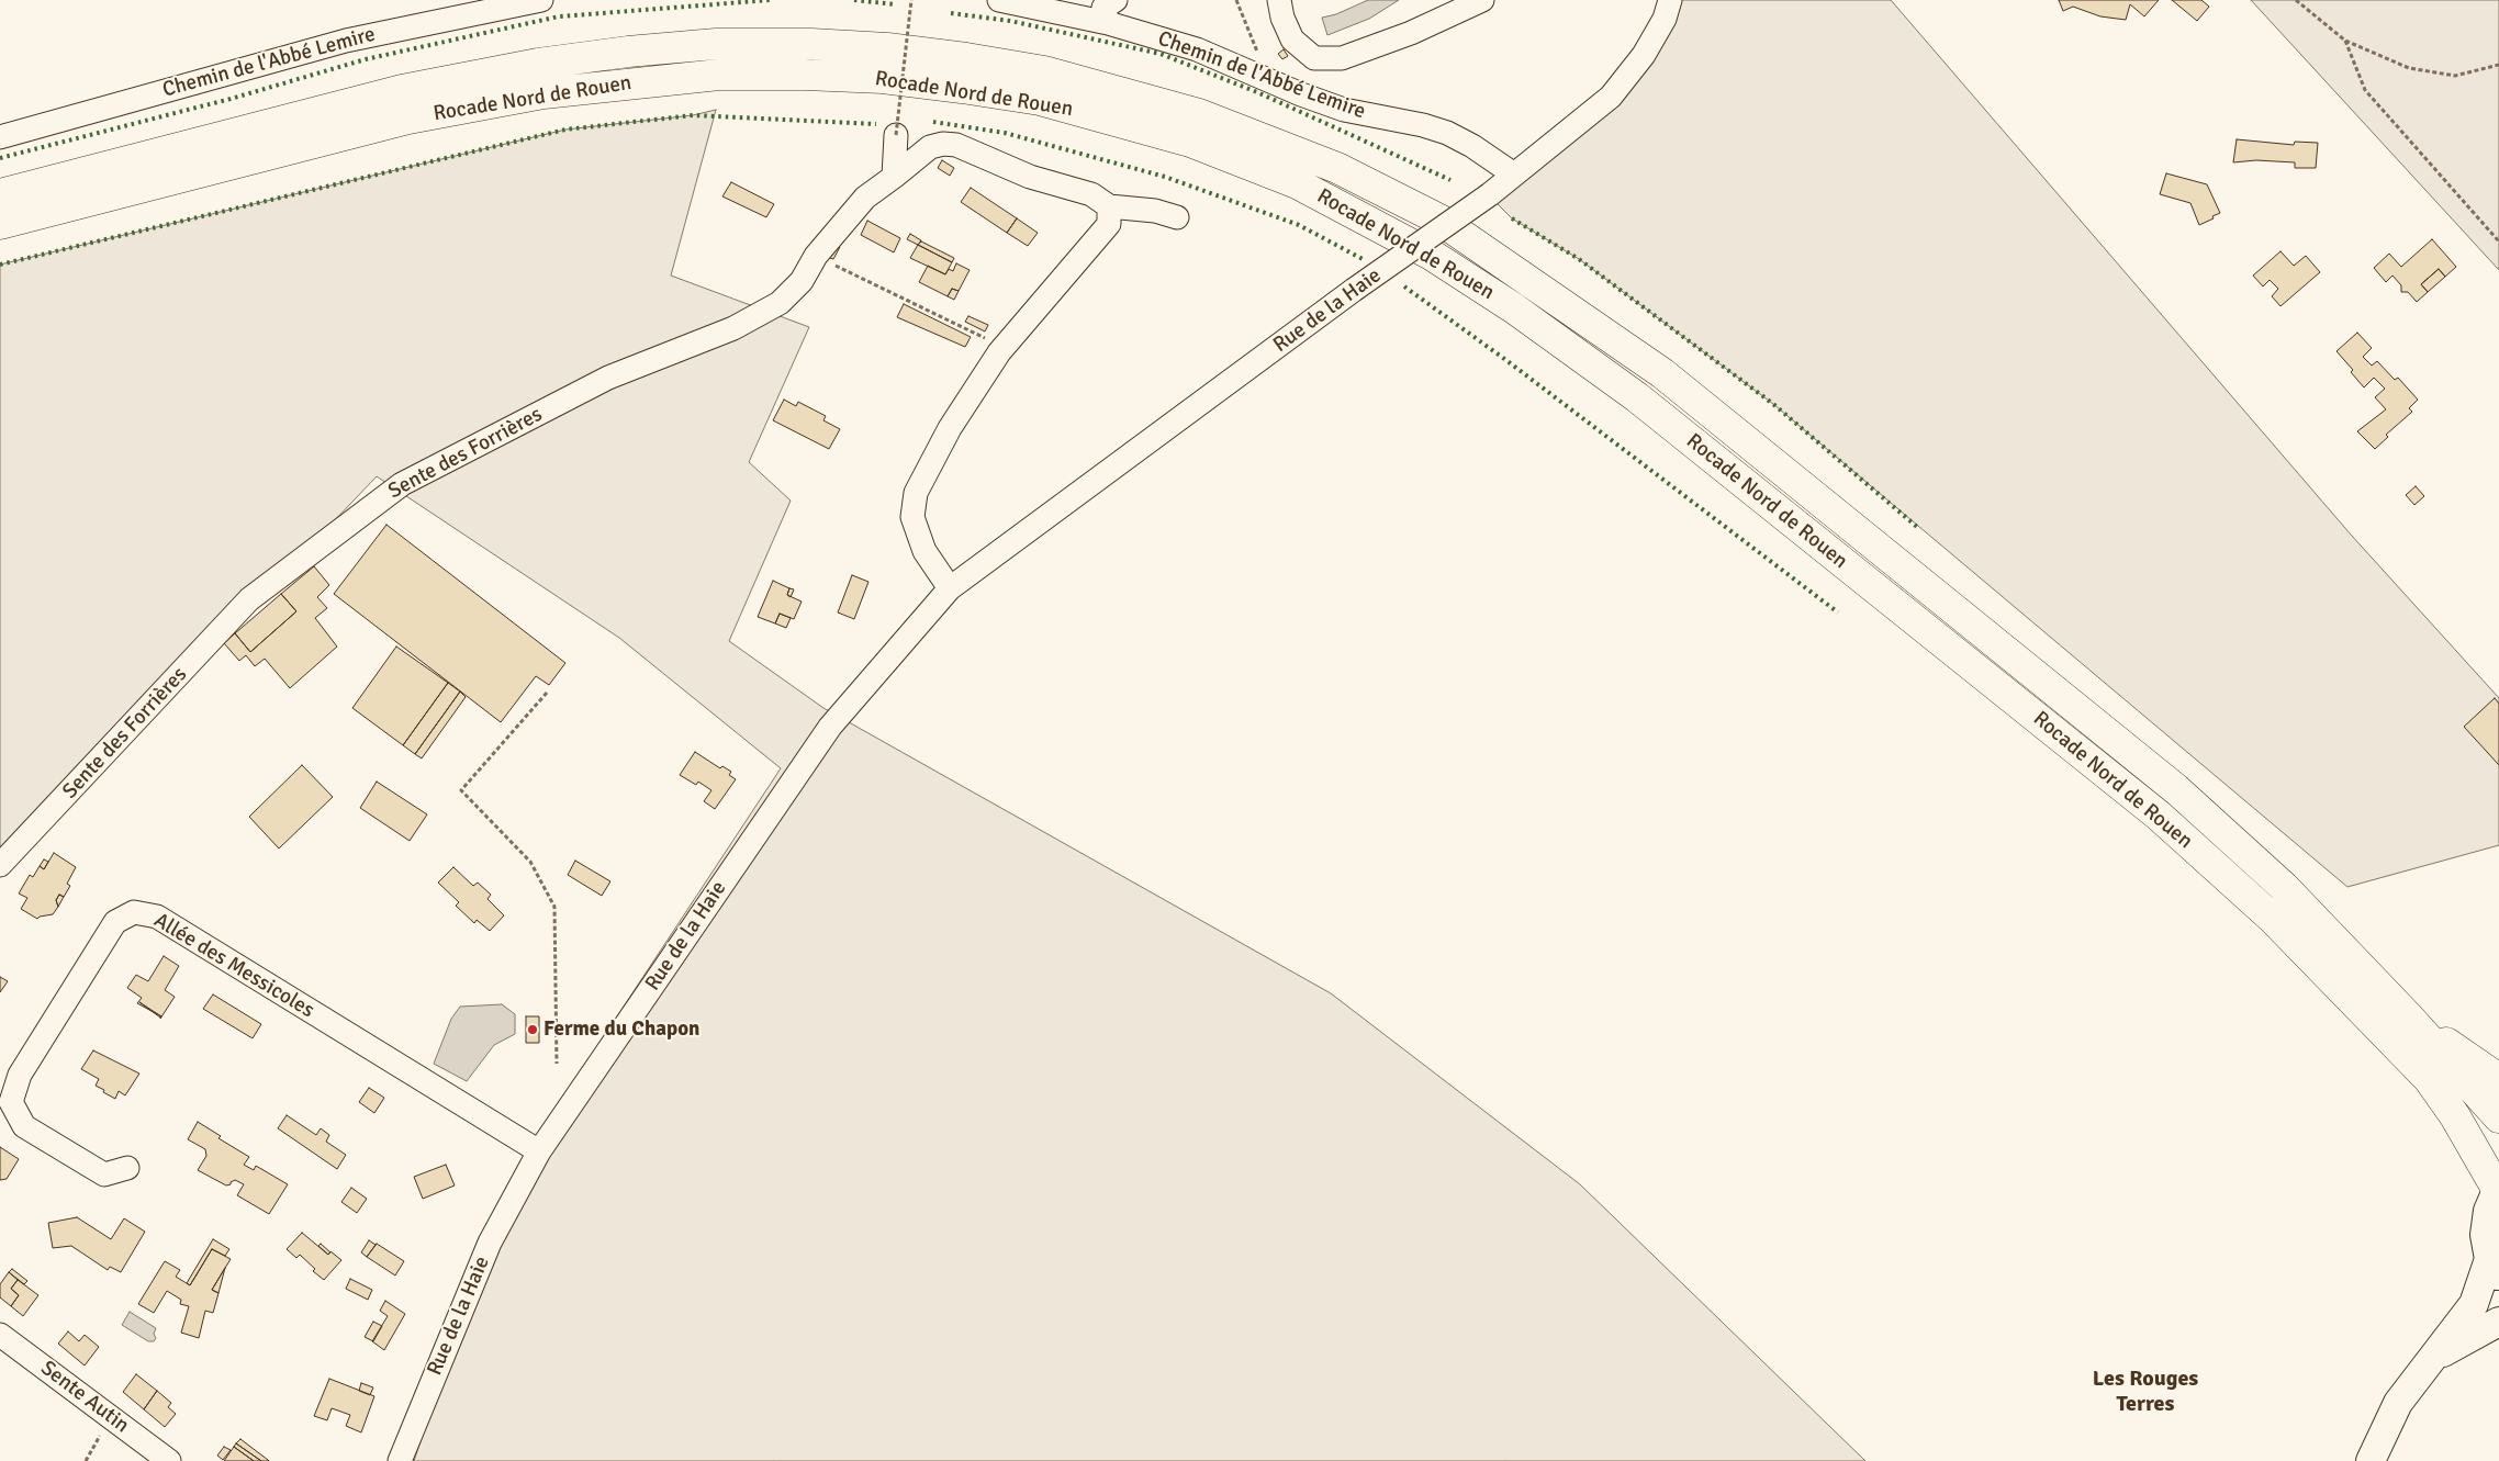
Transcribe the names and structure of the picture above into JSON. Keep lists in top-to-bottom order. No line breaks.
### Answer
{"streets":{"highway":["Rocade Nord de Rouen"],"street":["Chemin de l'Abbé Lemire","Rue de la Haie","Sente des Forrières","Allée des Messicoles","Sente Autin"]},"crossings":[["Chemin de l'Abbé Lemire","Rue de la Haie"],["Rue de la Haie","Allée des Messicoles"]],"districts":["Les Rouges Terres"],"places":["Ferme du Chapon"]}
